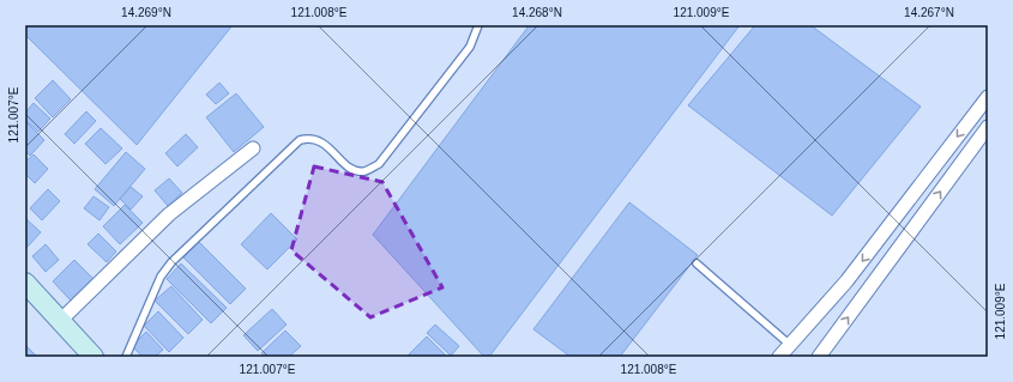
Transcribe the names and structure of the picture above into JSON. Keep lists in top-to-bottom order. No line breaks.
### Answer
{"coordinates":["14.269°N","121.008°E","14.268°N","121.009°E","14.267°N","121.007°E"]}
